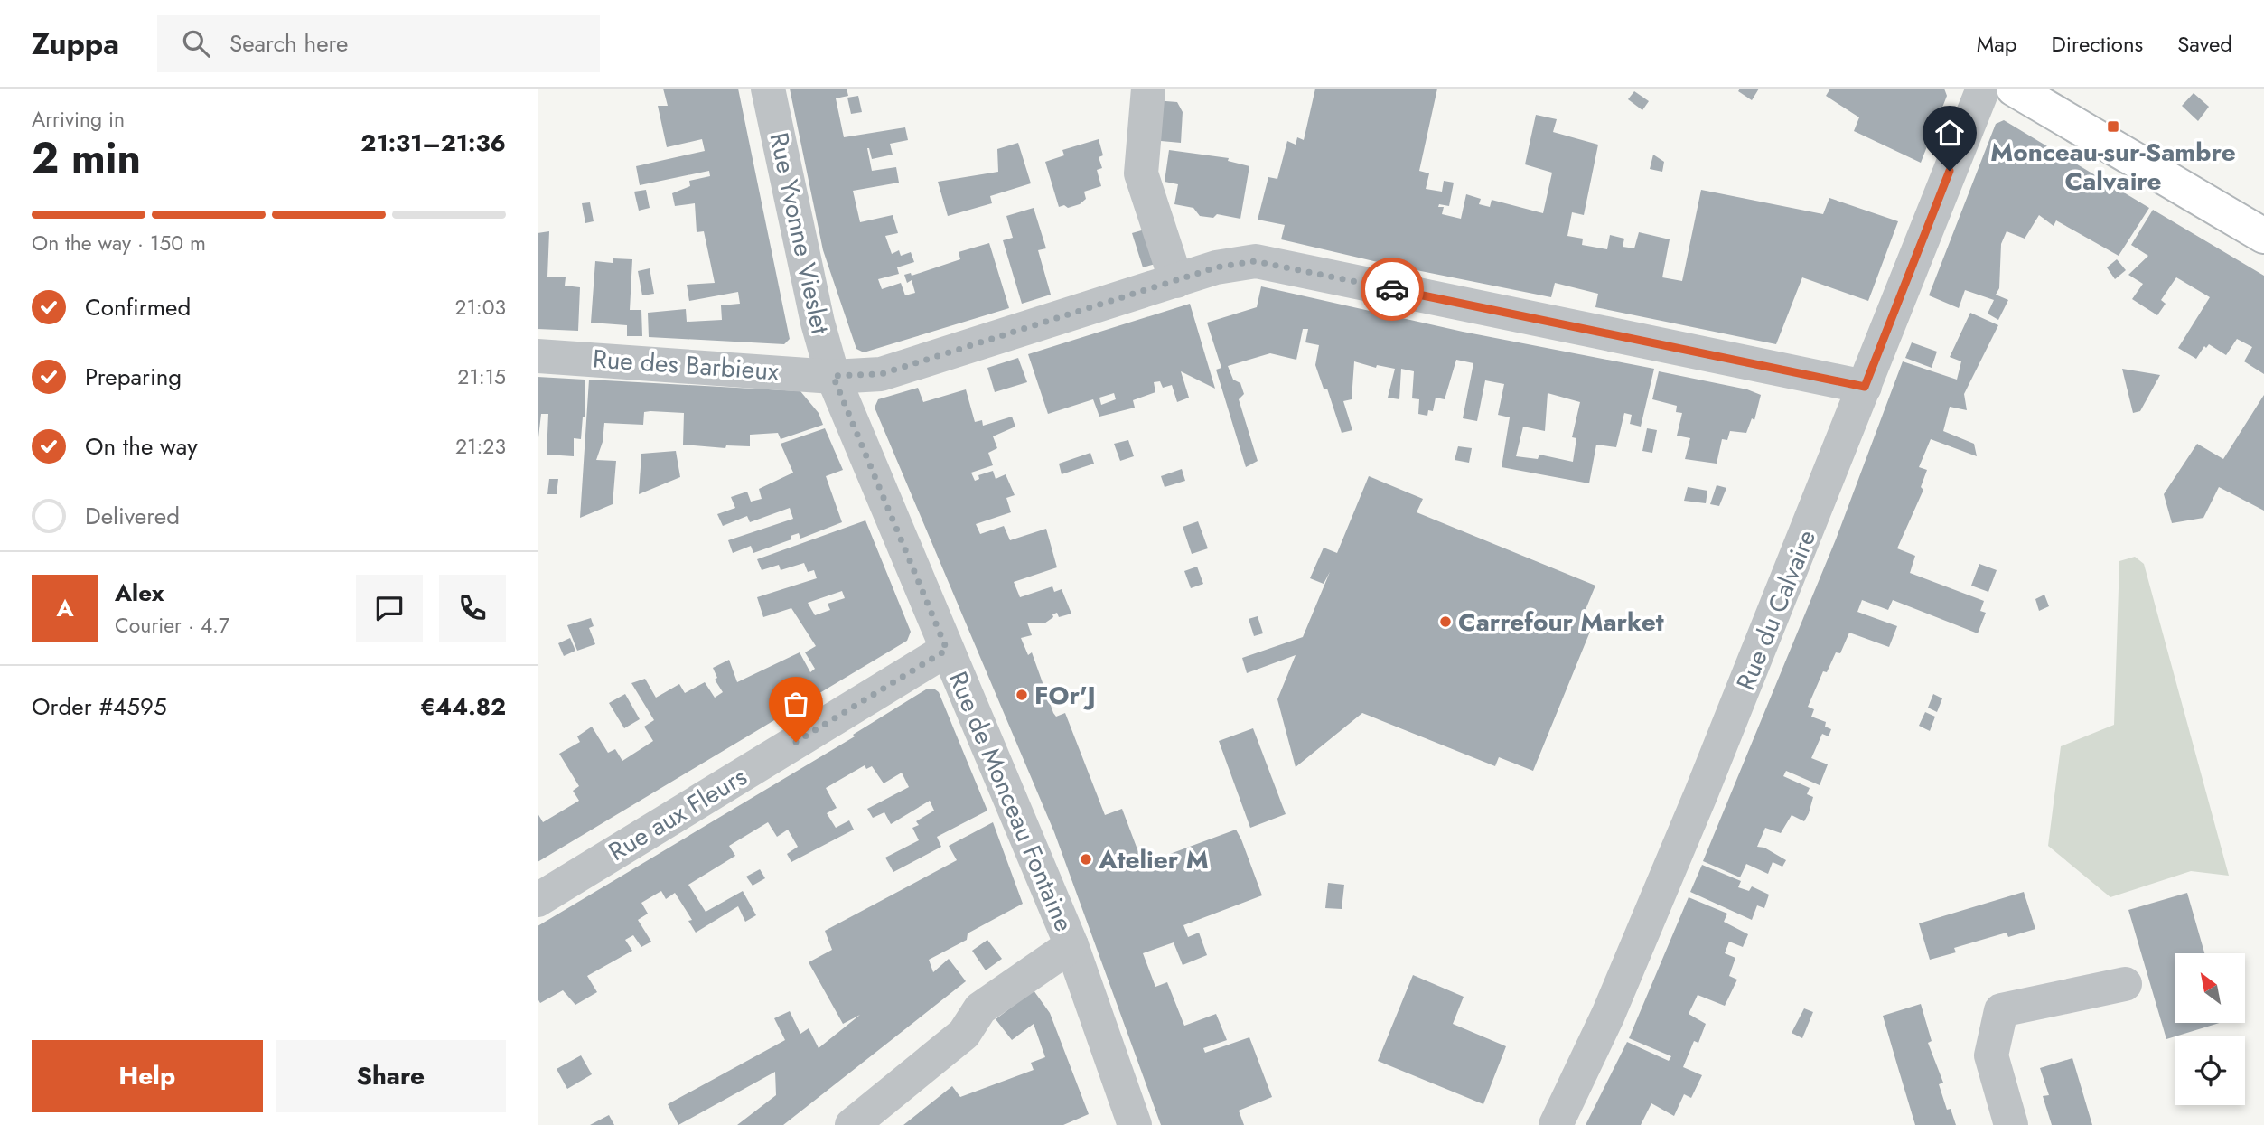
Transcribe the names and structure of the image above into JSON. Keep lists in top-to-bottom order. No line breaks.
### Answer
{"streets":{"street":["Rue Yvonne Vieslet","Rue des Barbieux","Rue du Calvaire","Rue de Monceau Fontaine","Rue aux Fleurs"]},"crossings":[["Rue Yvonne Vieslet","Rue des Barbieux"],["Rue Yvonne Vieslet","Rue de Monceau Fontaine"],["Rue des Barbieux","Rue du Calvaire"],["Rue des Barbieux","Rue de Monceau Fontaine"],["Rue de Monceau Fontaine","Rue aux Fleurs"]],"places":{"transit":["Monceau-sur-Sambre Calvaire"],"other":["Carrefour Market","FOr'J","Atelier M"]},"north":"top left","page":{"header":"Zuppa","search":"Search here","nav":["Map","Directions","Saved"],"heading":["2 min","Arriving in","21:31–21:36"],"panel":["Alex","Courier · 4.7","Order #4595","€44.82"],"bar":"On the way · 150 m","list":[["Confirmed","21:03"],["Preparing","21:15"],["On the way","21:23"],"Delivered"],"round":"A","buttons":["Help","Share"]}}
